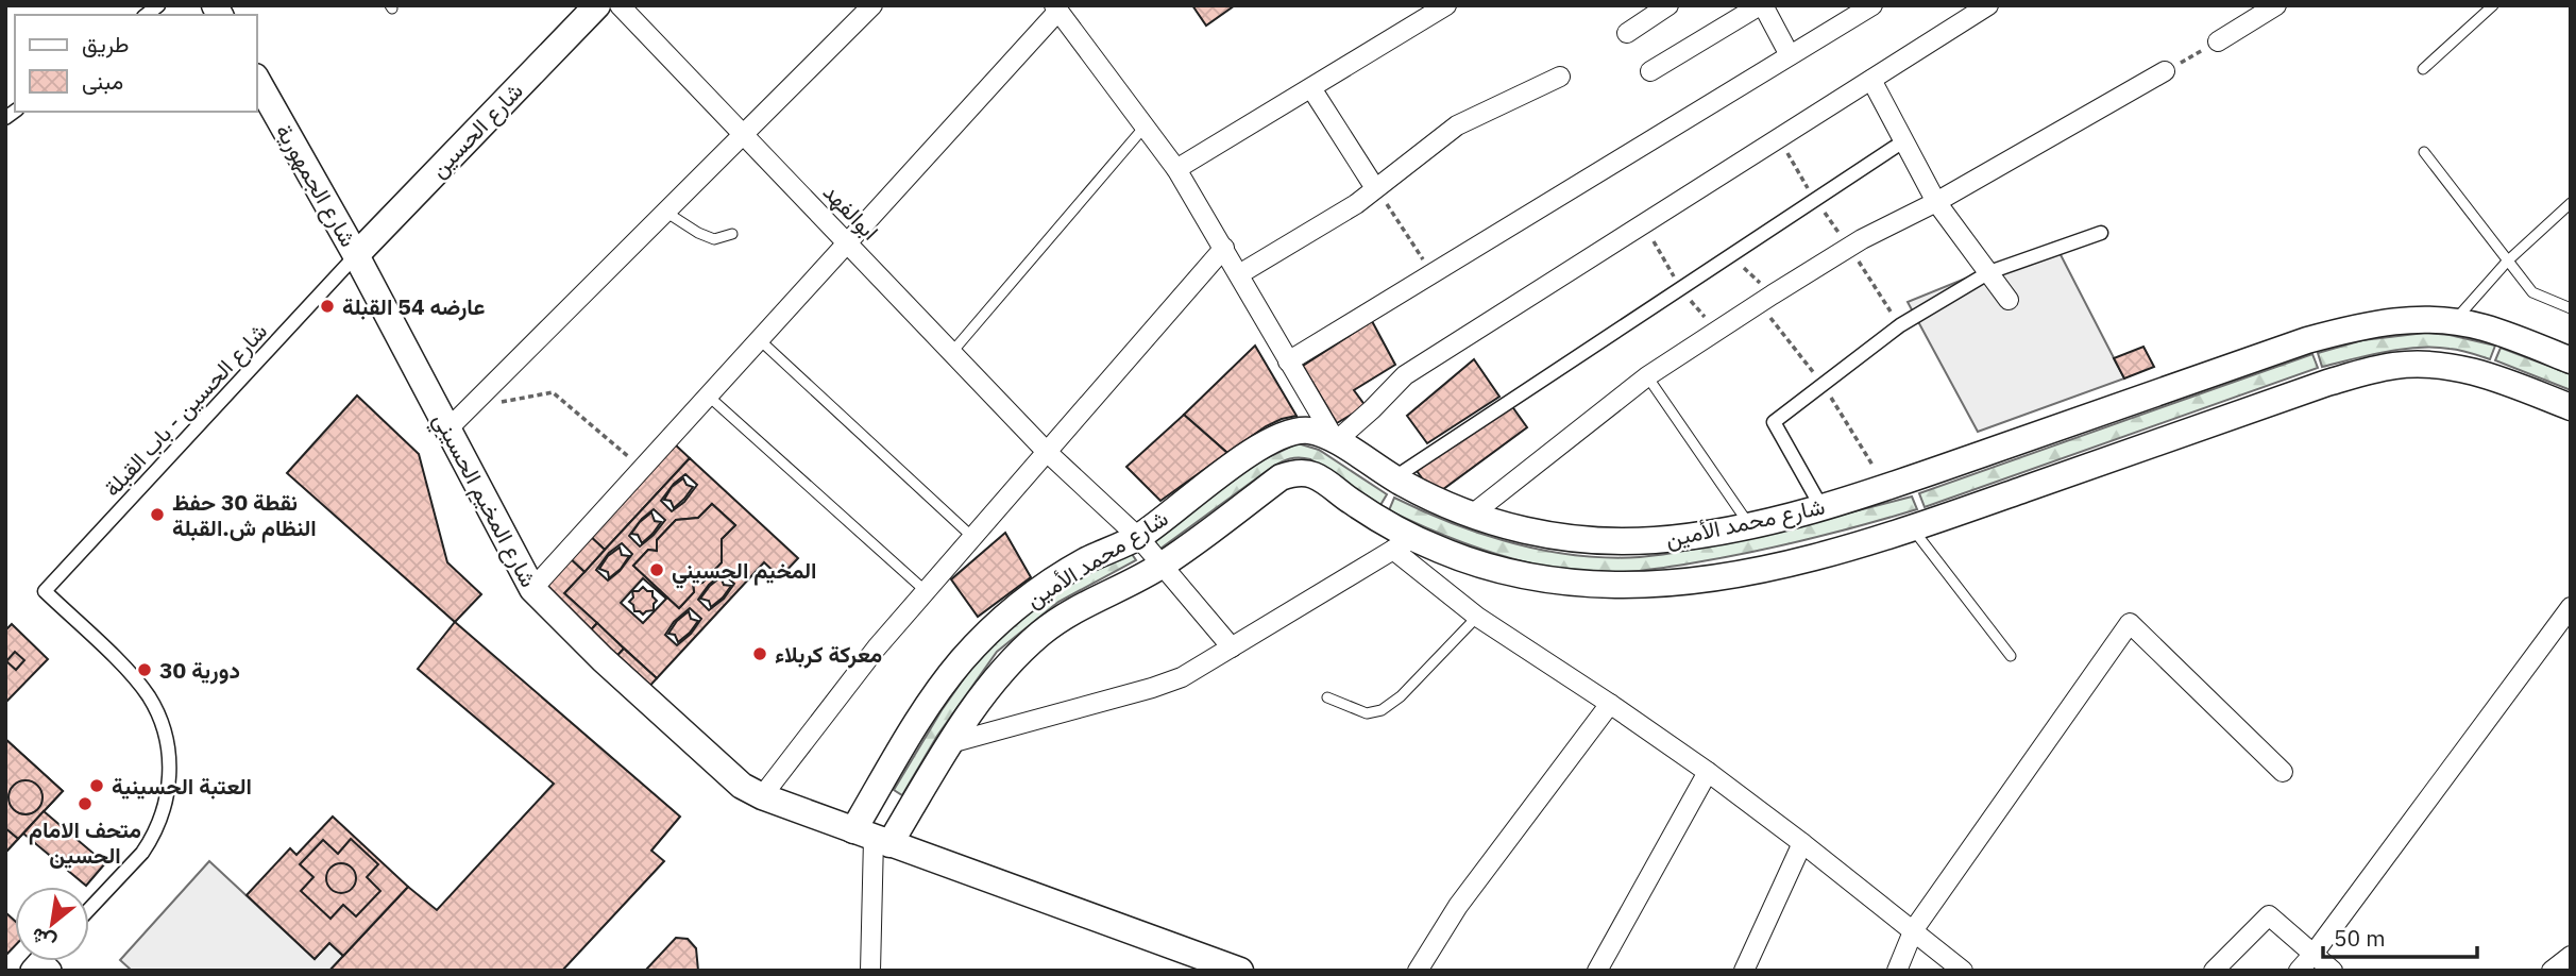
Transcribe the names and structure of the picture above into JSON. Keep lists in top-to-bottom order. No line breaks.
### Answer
{"streets":{"main road":["شارع الحسين","شارع الجمهورية","شارع المخيم الحسيني","شارع محمد الأمين"],"street":["ابوالفهد","شارع الحسين - باب القبلة"]},"crossings":[["شارع الحسين","شارع الجمهورية"],["شارع الحسين","شارع الحسين - باب القبلة"],["شارع الحسين","شارع المخيم الحسيني"],["شارع الجمهورية","شارع الحسين - باب القبلة"],["شارع الجمهورية","شارع المخيم الحسيني"],["ابوالفهد","شارع محمد الأمين"],["شارع الحسين - باب القبلة","شارع المخيم الحسيني"],["شارع المخيم الحسيني","شارع محمد الأمين"]],"places":["عارضه 54 القبلة","نقطة 30 حفظ النظام ش.القبلة","المخيم الحسيني","معركة كربلاء","دورية 30","العتبة الحسينية","متحف الامام الحسين"],"legend":["طريق","مبنى"],"scale_bar":"50 m","north":"bottom left"}
